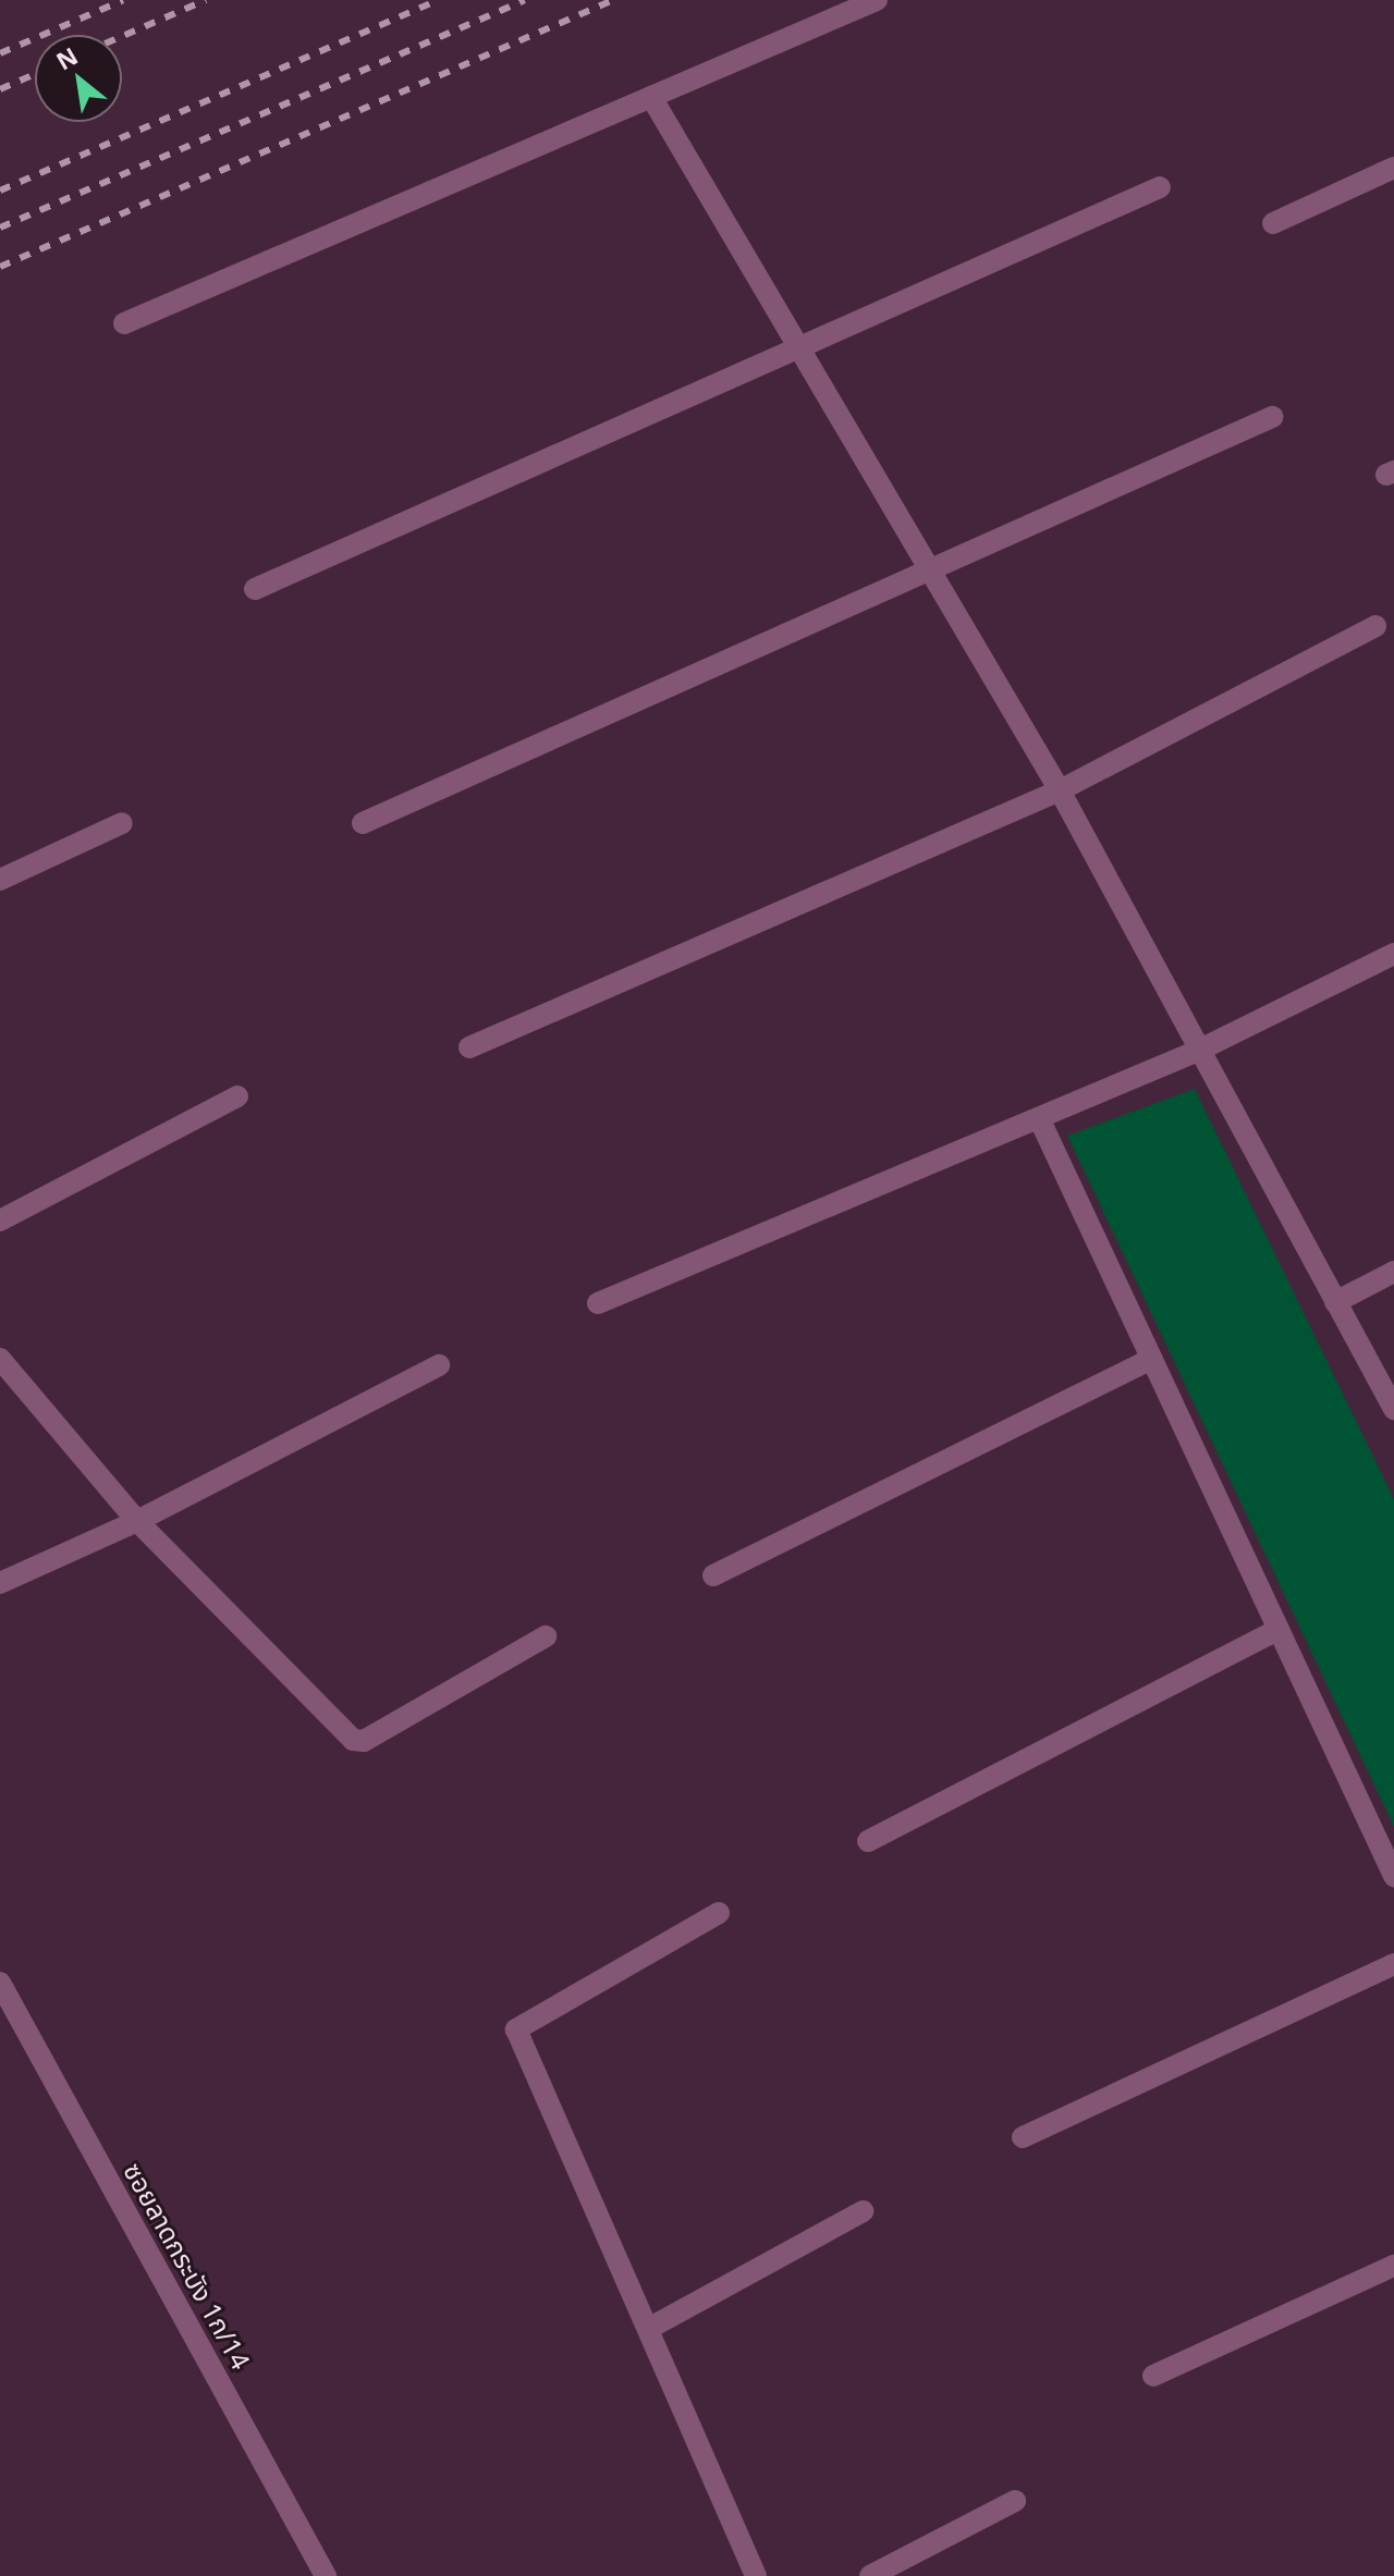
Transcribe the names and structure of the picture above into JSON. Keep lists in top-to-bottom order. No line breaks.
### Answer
{"streets":{"street":["ซอยลาดกระบัง 1ก/14"]},"north":"top left"}
